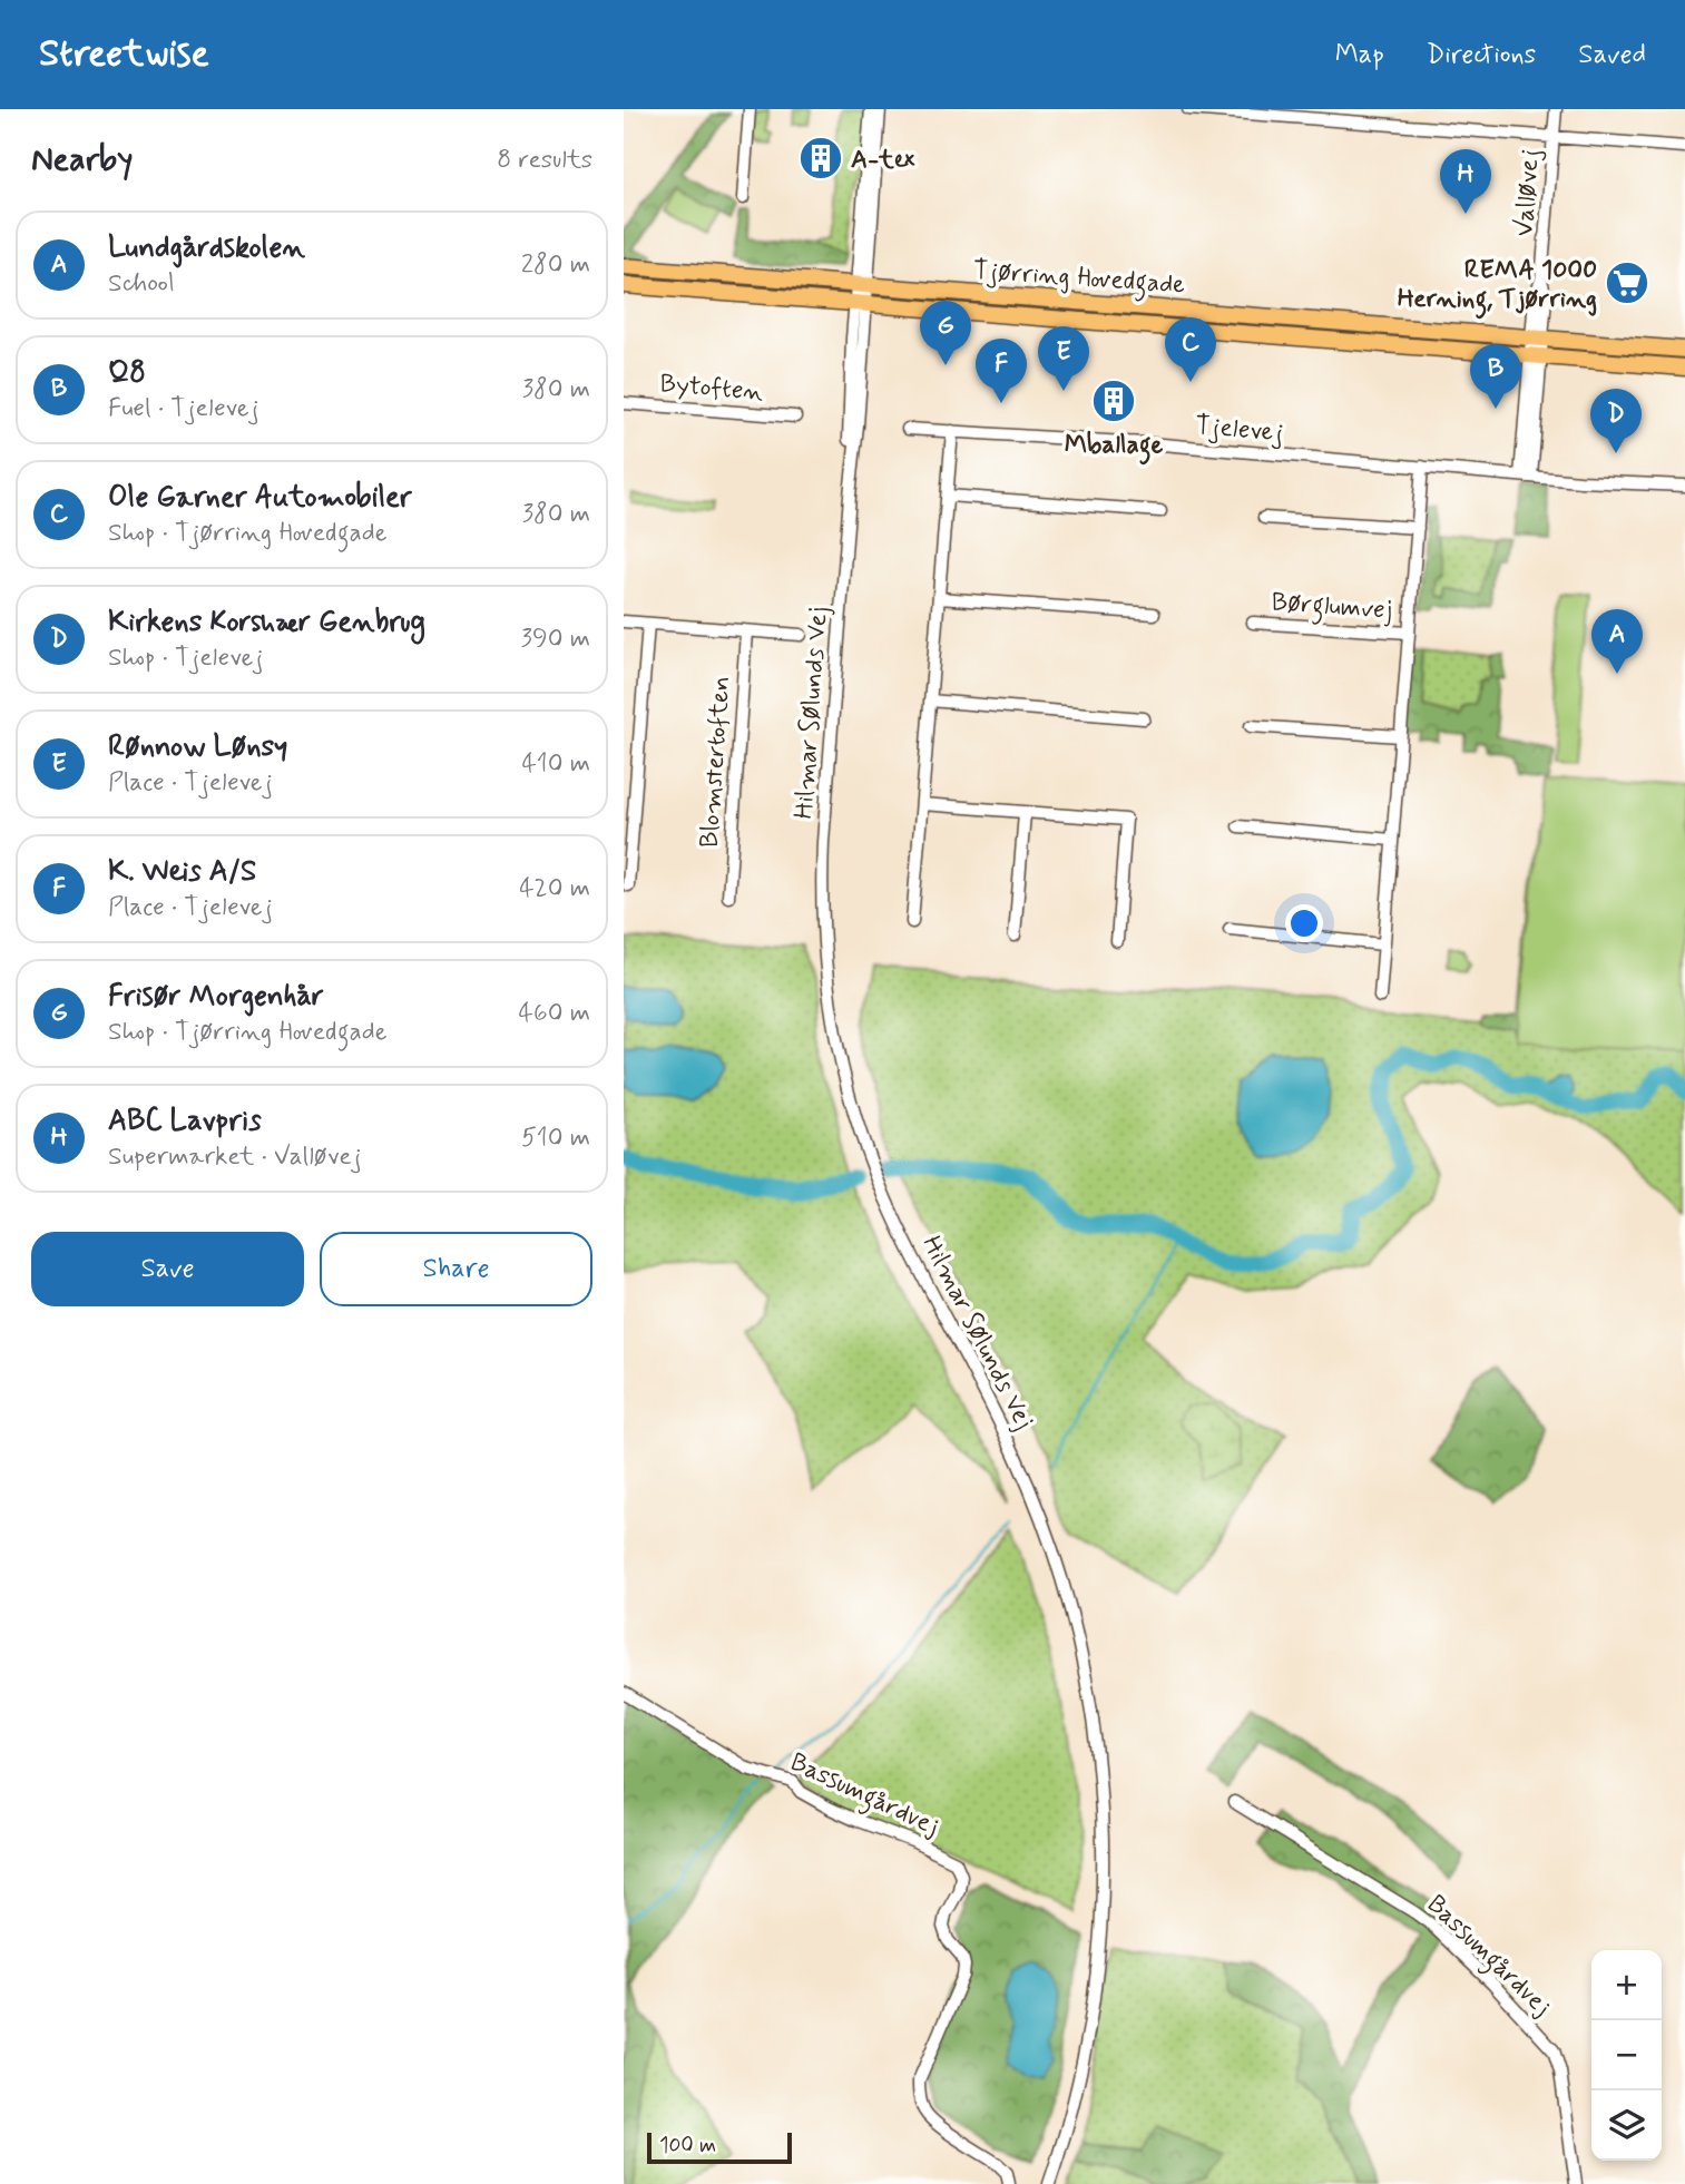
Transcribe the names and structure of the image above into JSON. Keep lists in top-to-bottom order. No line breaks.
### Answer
{"streets":{"main road":["Tjørring Hovedgade"],"street":["Valløvej","Bytoften","Tjelevej","Børglumvej","Hilmar Sølunds Vej","Blomstertoften","Bassumgårdvej"]},"crossings":[["Valløvej","Tjørring Hovedgade"],["Tjørring Hovedgade","Hilmar Sølunds Vej"],["Tjelevej","Børglumvej"]],"places":{"building":["A-tex","Mballage"],"supermarket":["REMA 1000 Herning, Tjørring"]},"scale_bar":"100 m","page":{"header":"Streetwise","nav":["Map","Directions","Saved"],"heading":["Nearby","8 results"],"pins":["H","G","C","E","F","B","D","A"],"list":[{"mark":"A","name":"Lundgårdskolen","note":"School","value":"280 m"},{"mark":"B","name":"Q8","note":"Fuel · Tjelevej","value":"380 m"},{"mark":"C","name":"Ole Garner Automobiler","note":"Shop · Tjørring Hovedgade","value":"380 m"},{"mark":"D","name":"Kirkens Korshær Genbrug","note":"Shop · Tjelevej","value":"390 m"},{"mark":"E","name":"Rønnow Lønsy","note":"Place · Tjelevej","value":"410 m"},{"mark":"F","name":"K. Weis A/S","note":"Place · Tjelevej","value":"420 m"},{"mark":"G","name":"Frisør Morgenhår","note":"Shop · Tjørring Hovedgade","value":"460 m"},{"mark":"H","name":"ABC Lavpris","note":"Supermarket · Valløvej","value":"510 m"}],"buttons":["Save","Share"],"map_buttons":["+","−"],"scale":"100 m"}}
